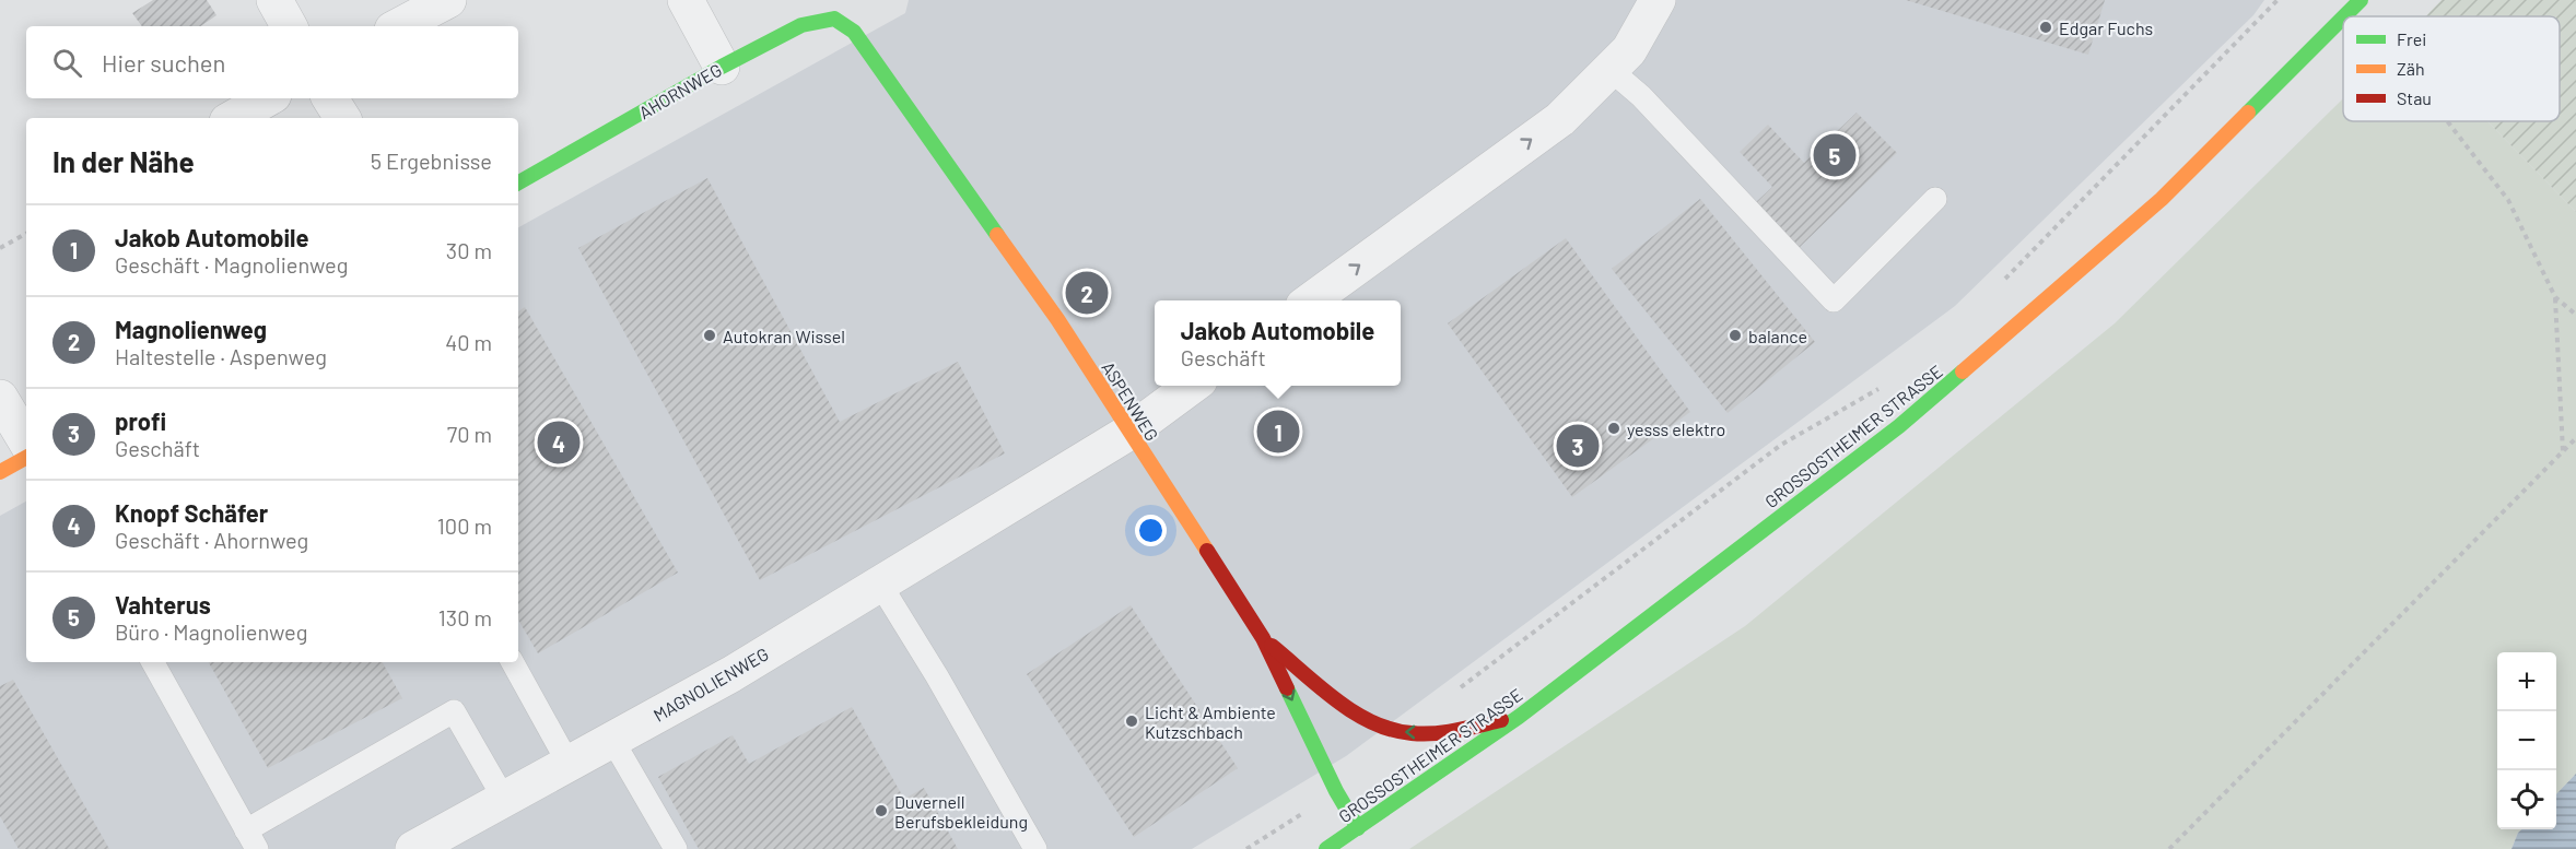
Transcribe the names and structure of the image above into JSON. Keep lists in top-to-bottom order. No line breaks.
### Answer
{"streets":{"street":["AHORNWEG","ASPENWEG","GROSSOSTHEIMER STRASSE","MAGNOLIENWEG"]},"crossings":[["AHORNWEG","ASPENWEG"],["ASPENWEG","GROSSOSTHEIMER STRASSE"],["ASPENWEG","MAGNOLIENWEG"]],"places":["Edgar Fuchs","Autokran Wissel","balance","yesss elektro","Licht & Ambiente Kutzschbach","Duvernell Berufsbekleidung"],"legend":["Frei","Zäh","Stau"],"page":{"search":"Hier suchen","heading":["In der Nähe","5 Ergebnisse"],"pins":["5","2","1","4","3"],"list":[{"mark":"1","name":"Jakob Automobile","note":"Geschäft · Magnolienweg","value":"30 m"},{"mark":"2","name":"Magnolienweg","note":"Haltestelle · Aspenweg","value":"40 m"},{"mark":"3","name":"profi","note":"Geschäft","value":"70 m"},{"mark":"4","name":"Knopf Schäfer","note":"Geschäft · Ahornweg","value":"100 m"},{"mark":"5","name":"Vahterus","note":"Büro · Magnolienweg","value":"130 m"}],"popup":["Jakob Automobile","Geschäft"],"map_buttons":["+","−"]}}
